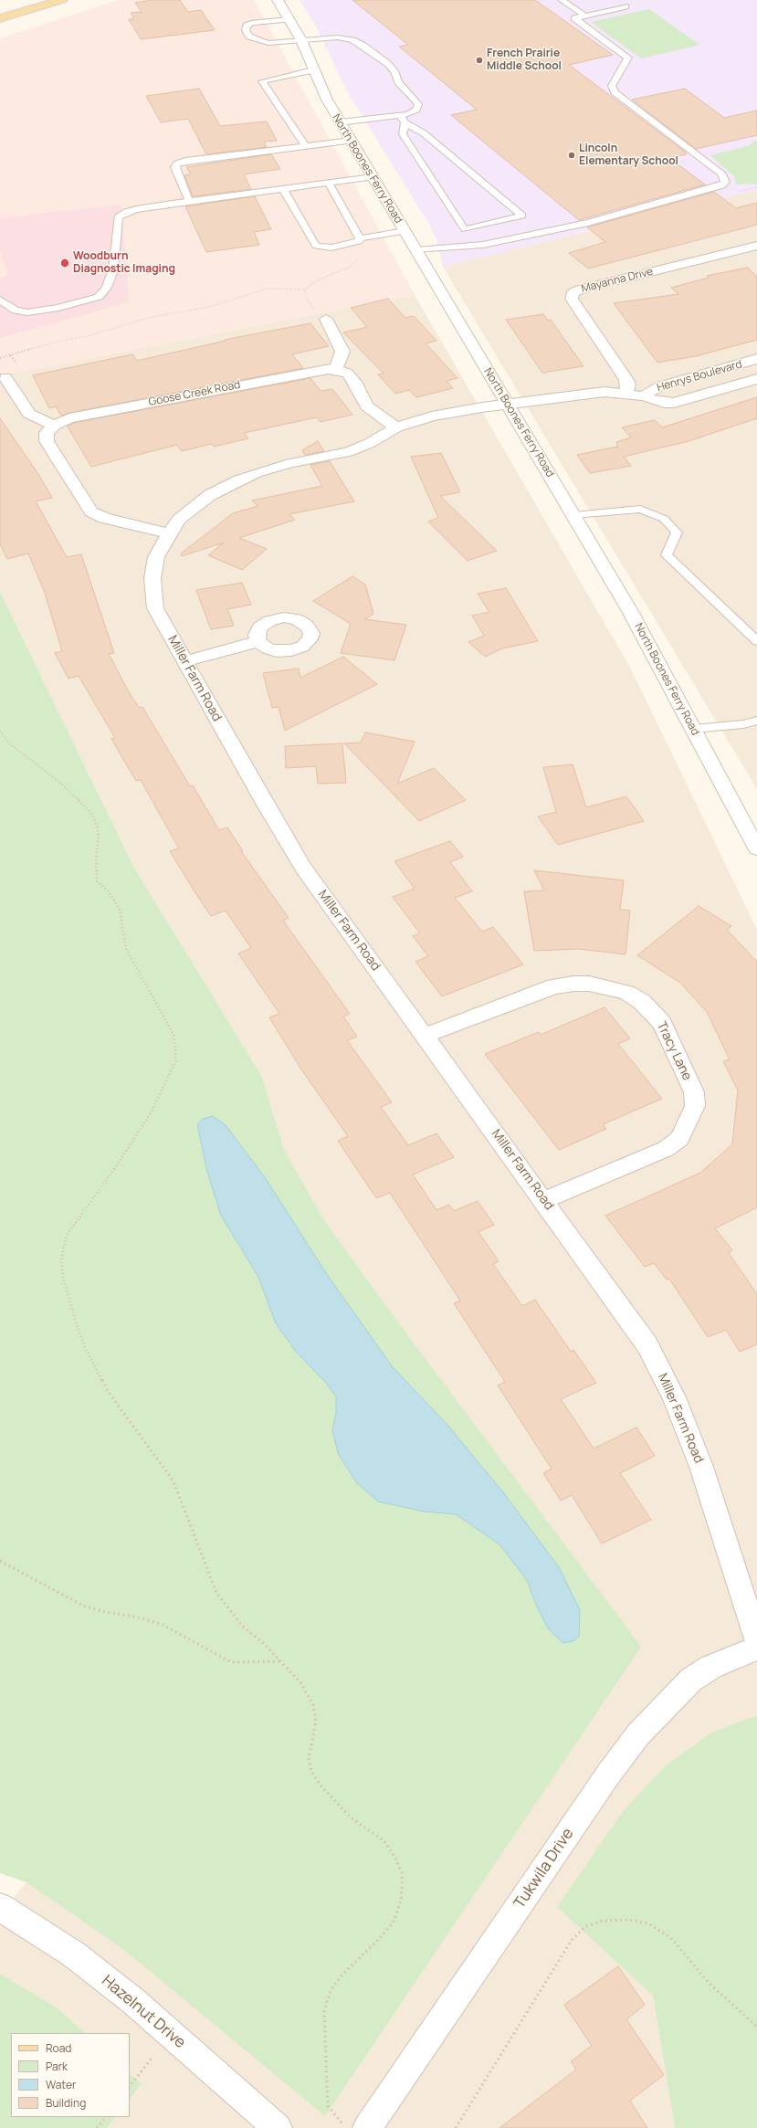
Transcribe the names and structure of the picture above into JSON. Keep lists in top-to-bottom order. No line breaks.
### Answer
{"streets":{"street":["North Boones Ferry Road","Mayanna Drive","Henrys Boulevard","Goose Creek Road","Miller Farm Road","Tracy Lane","Tukwila Drive","Hazelnut Drive"]},"crossings":[["North Boones Ferry Road","Henrys Boulevard"],["North Boones Ferry Road","Miller Farm Road"],["Mayanna Drive","Henrys Boulevard"],["Henrys Boulevard","Miller Farm Road"],["Miller Farm Road","Tracy Lane"]],"places":["French Prairie Middle School","Lincoln Elementary School","Woodburn Diagnostic Imaging"],"legend":["Road","Park","Water","Building"]}
